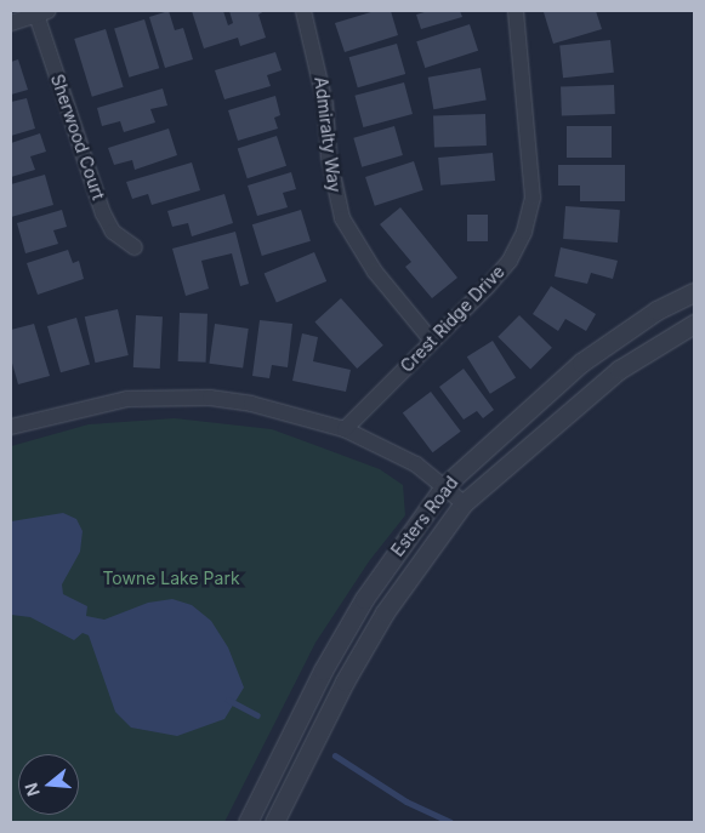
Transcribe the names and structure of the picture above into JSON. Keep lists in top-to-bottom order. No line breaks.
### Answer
{"streets":{"street":["Admiralty Way","Sherwood Court","Crest Ridge Drive","Esters Road"]},"crossings":[["Admiralty Way","Crest Ridge Drive"]],"parks":["Towne Lake Park"],"north":"left"}
